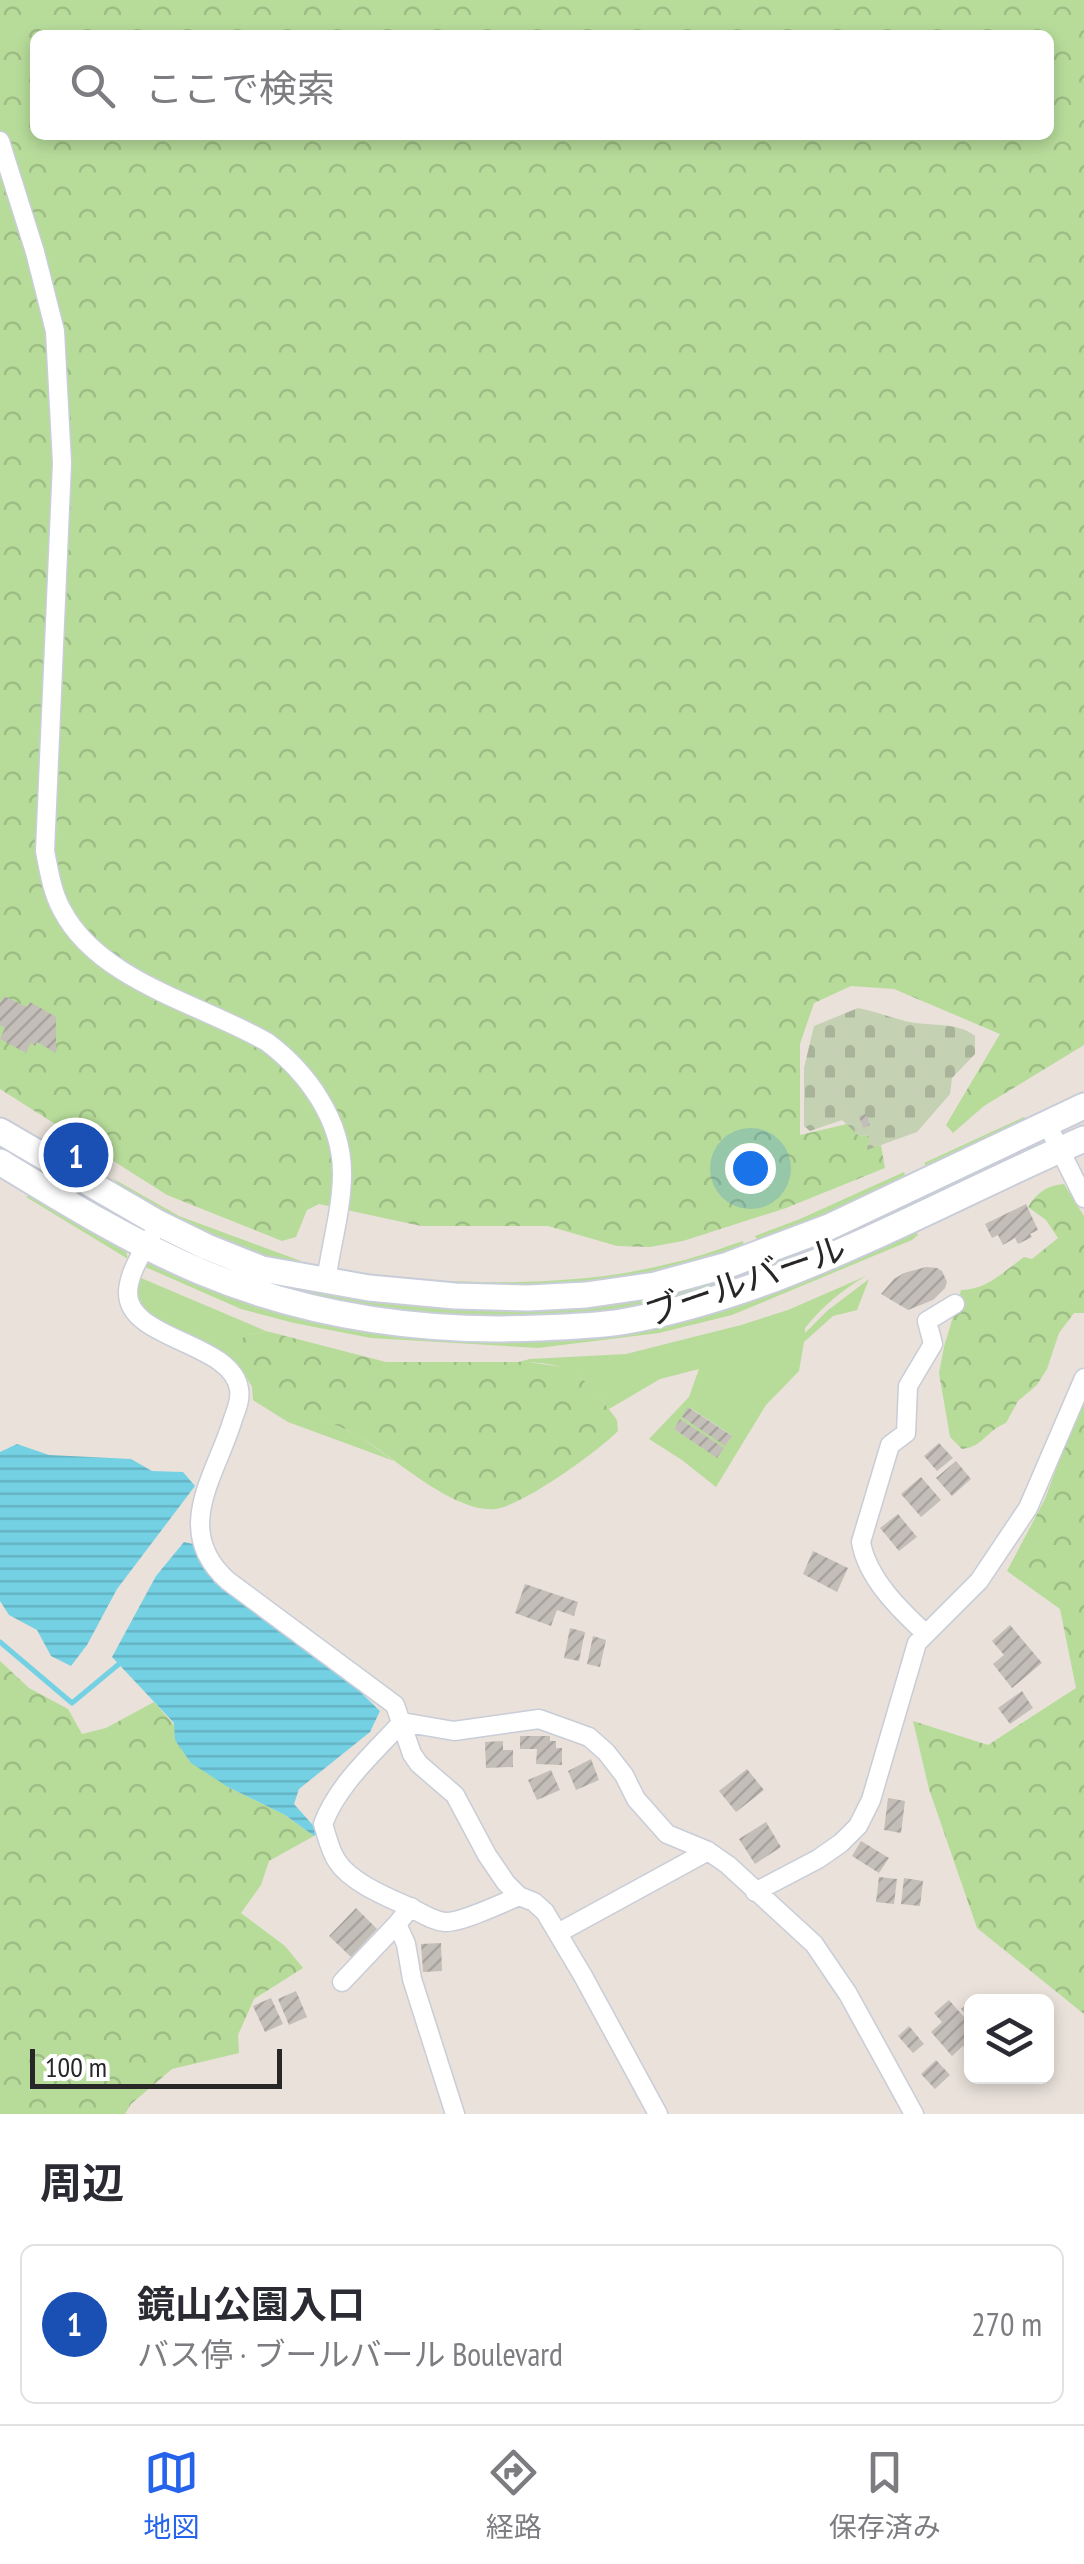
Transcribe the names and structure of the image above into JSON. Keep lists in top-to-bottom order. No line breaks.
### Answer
{"streets":{"street":["ブールバール"]},"scale_bar":"100 m","page":{"search":"ここで検索","pins":"1","scale":"100 m","heading":"周辺","list":[{"mark":"1","name":"鏡山公園入口","note":"バス停 · ブールバール Boulevard","value":"270 m"}],"nav":["地図","経路","保存済み"]}}
